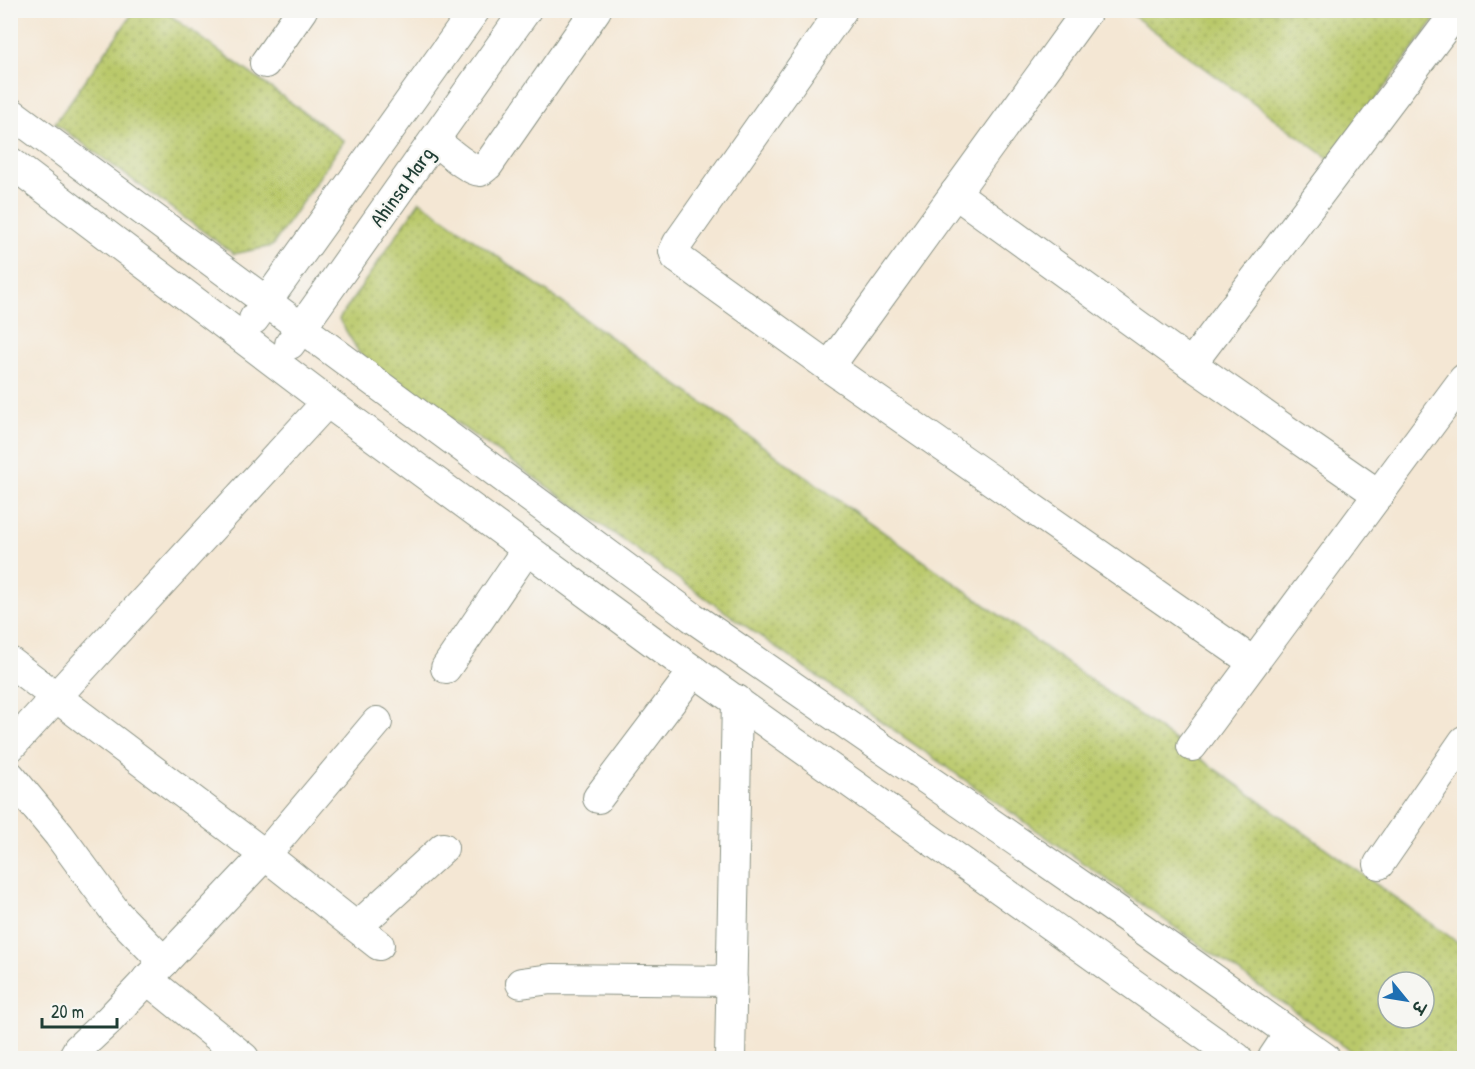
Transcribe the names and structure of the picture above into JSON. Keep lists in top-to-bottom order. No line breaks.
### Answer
{"streets":{"street":["Ahinsa Marg"]},"scale_bar":"20 m","north":"bottom right"}
